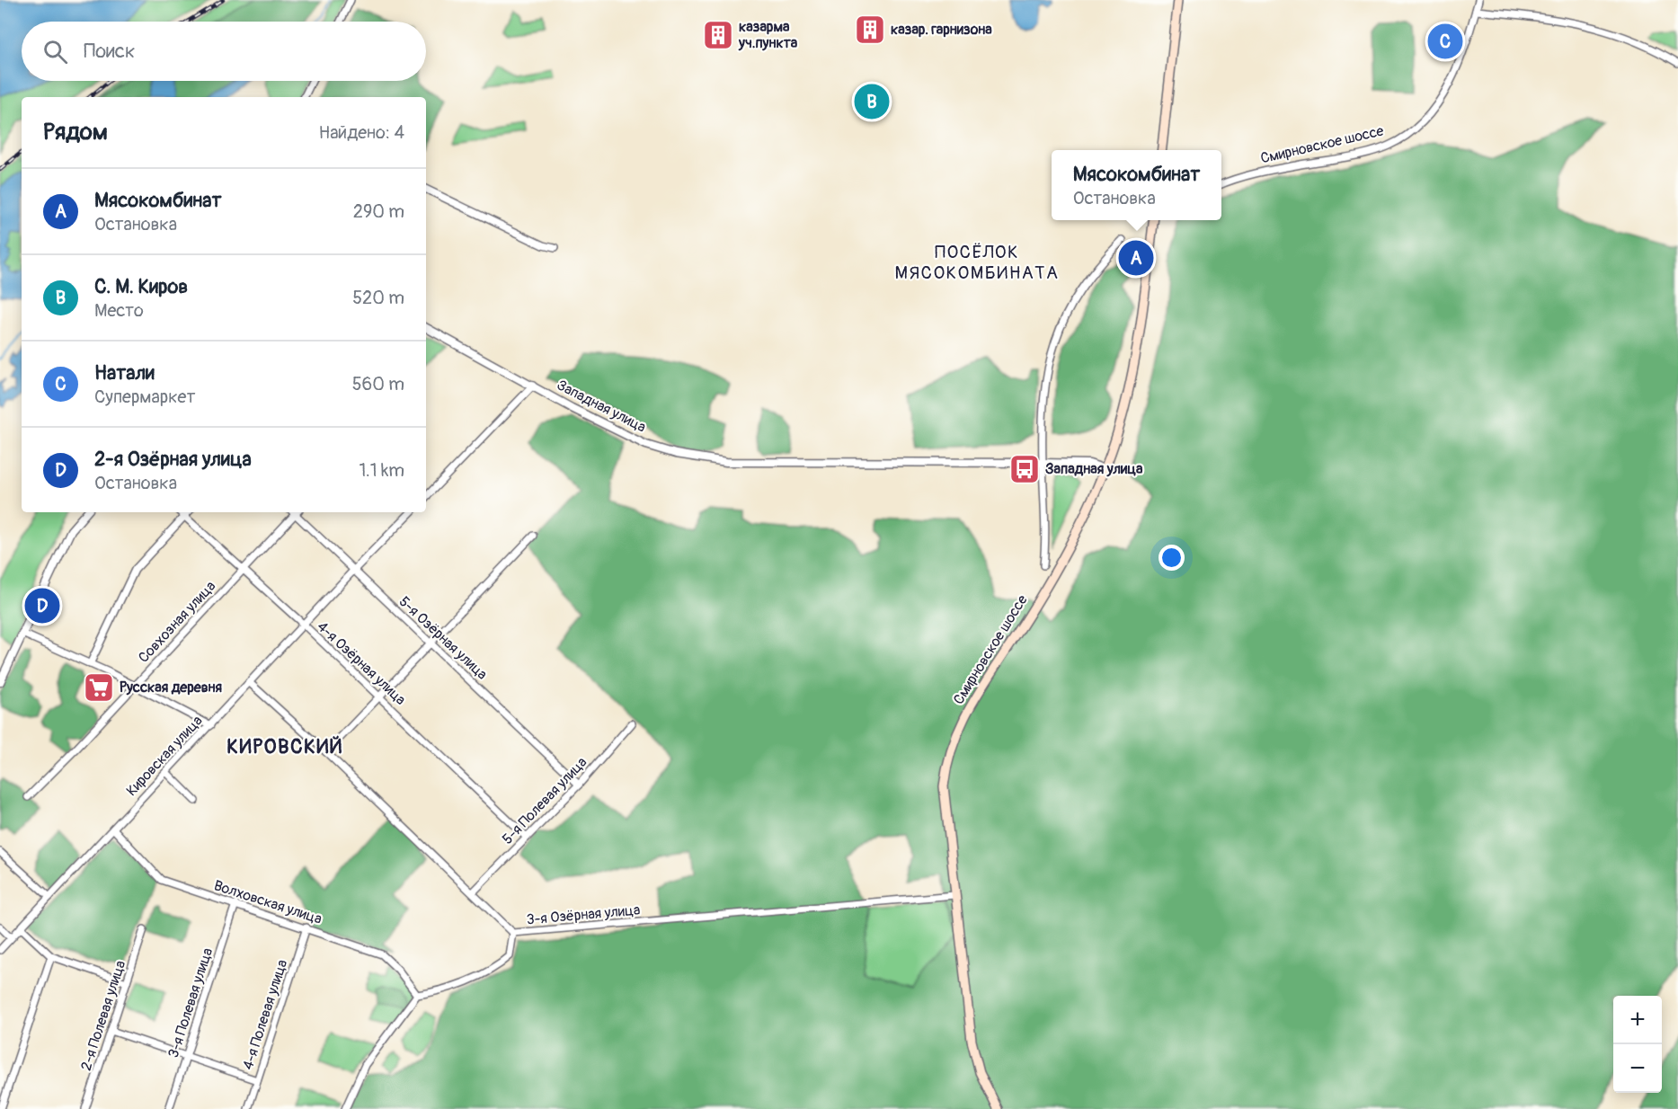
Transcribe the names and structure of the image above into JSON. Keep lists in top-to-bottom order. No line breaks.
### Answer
{"streets":{"main road":["Смирновское шоссе"],"street":["Западная улица","Совхозная улица","5-я Озёрная улица","4-я Озёрная улица","Кировская улица","5-я Полевая улица","Волховская улица","3-я Озёрная улица","3-я Полевая улица","4-я Полевая улица","2-я Полевая улица"]},"crossings":[["Смирновское шоссе","Западная улица"],["Смирновское шоссе","3-я Озёрная улица"],["Совхозная улица","4-я Озёрная улица"],["5-я Озёрная улица","Кировская улица"],["5-я Озёрная улица","5-я Полевая улица"],["4-я Озёрная улица","Кировская улица"],["4-я Озёрная улица","5-я Полевая улица"],["Кировская улица","Волховская улица"],["Кировская улица","3-я Озёрная улица"],["5-я Полевая улица","3-я Озёрная улица"],["Волховская улица","3-я Полевая улица"],["Волховская улица","4-я Полевая улица"]],"districts":["ПОСЁЛОК МЯСОКОМБИНАТА","КИРОВСКИЙ"],"places":{"building":["казар. гарнизона","казарма уч.пункта"],"bus stop":["Западная улица"],"supermarket":["Русская деревня"]},"page":{"pins":["C","B","A","D"],"search":"Поиск","heading":["Рядом","Найдено: 4"],"popup":["Мясокомбинат","Остановка"],"list":[{"mark":"A","name":"Мясокомбинат","note":"Остановка","value":"290 m"},{"mark":"B","name":"С. М. Киров","note":"Место","value":"520 m"},{"mark":"C","name":"Натали","note":"Супермаркет","value":"560 m"},{"mark":"D","name":"2-я Озёрная улица","note":"Остановка","value":"1.1 km"}],"map_buttons":["+","−"]}}
